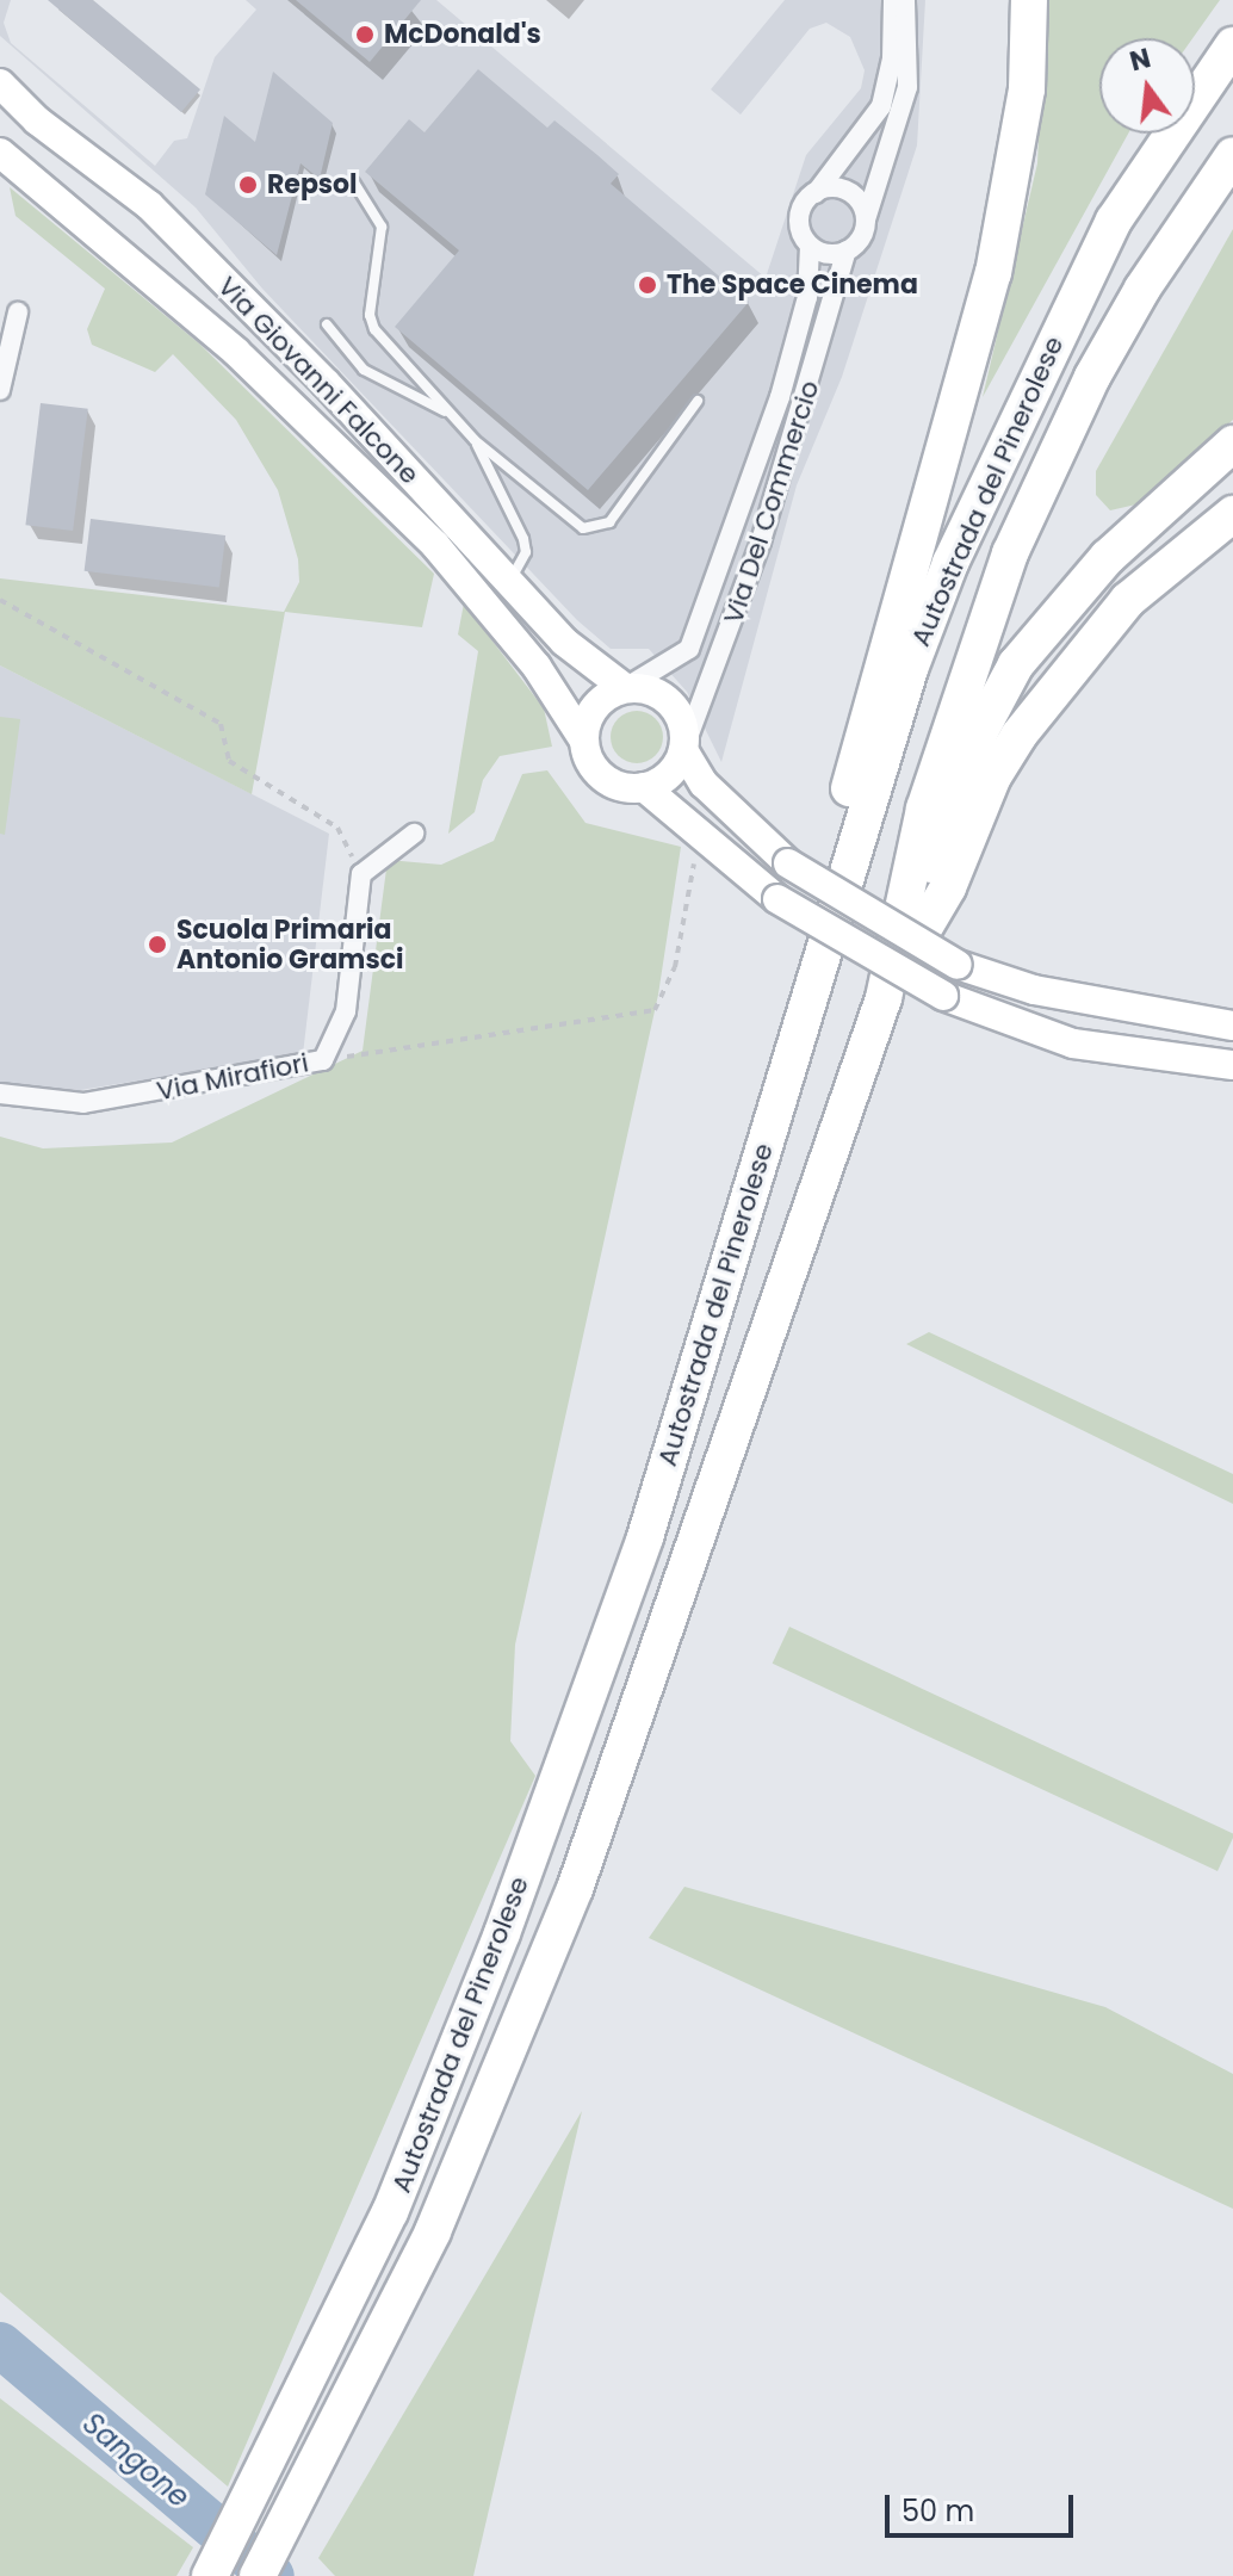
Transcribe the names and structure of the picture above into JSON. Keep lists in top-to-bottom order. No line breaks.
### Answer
{"streets":{"highway":["Autostrada del Pinerolese"],"street":["Via Giovanni Falcone","Via Del Commercio","Via Mirafiori"]},"crossings":[["Via Giovanni Falcone","Via Del Commercio"]],"water":["Sangone"],"places":["McDonald's","Repsol","The Space Cinema","Scuola Primaria Antonio Gramsci"],"scale_bar":"50 m","north":"top"}
